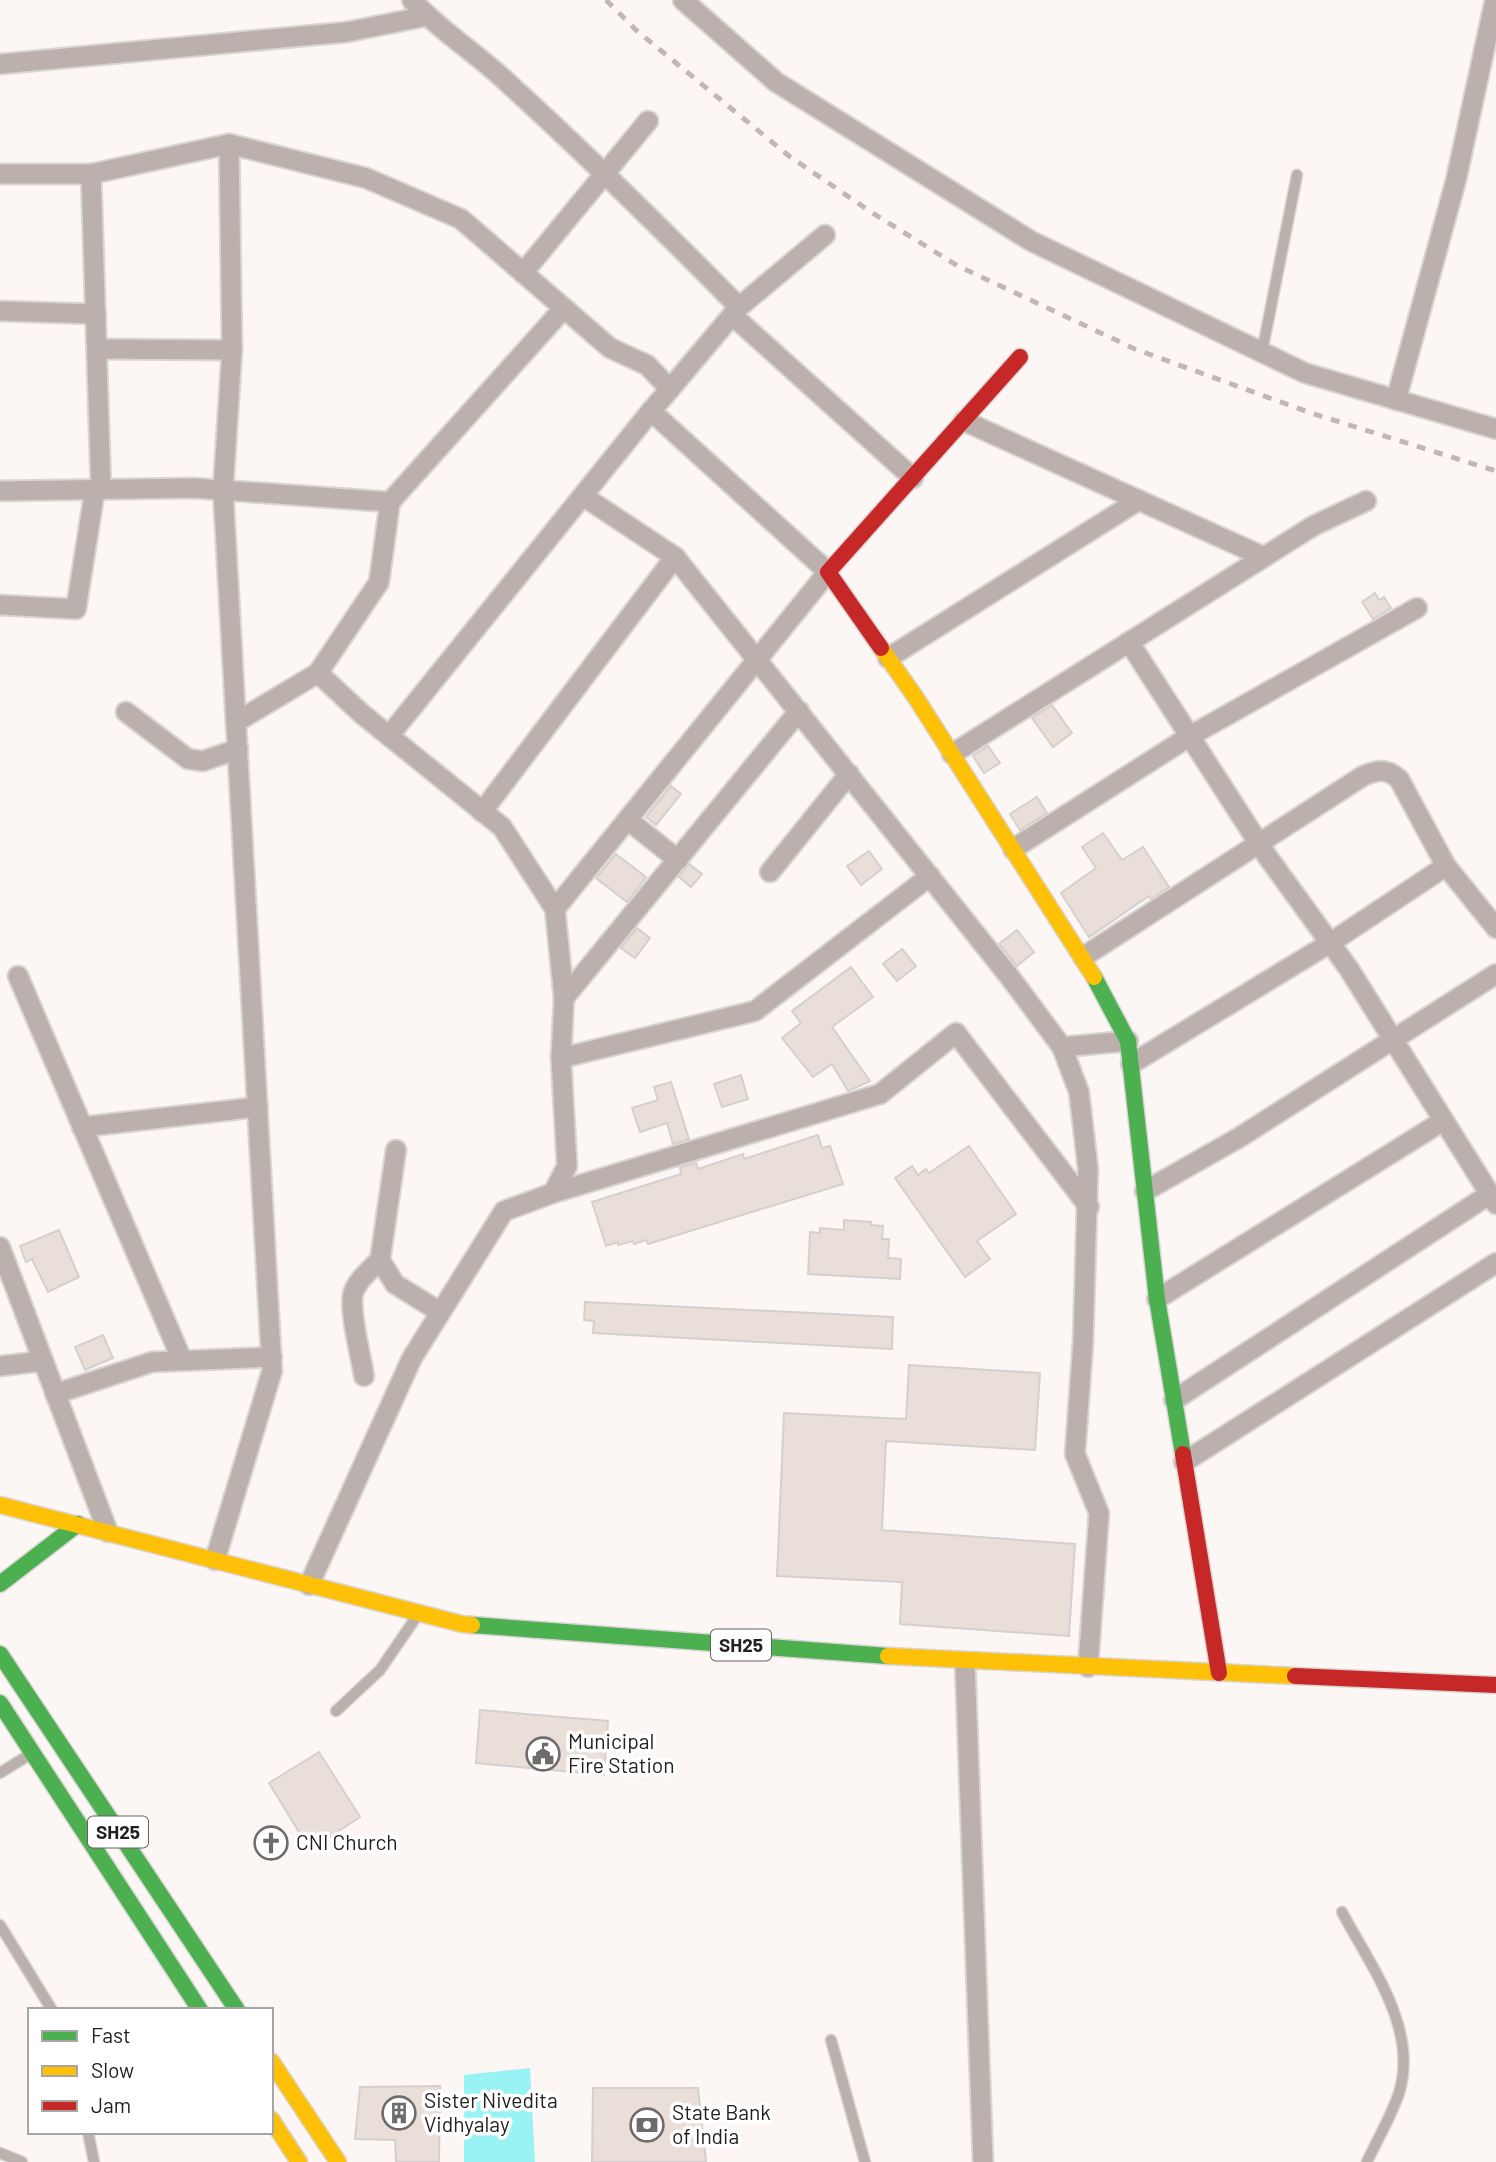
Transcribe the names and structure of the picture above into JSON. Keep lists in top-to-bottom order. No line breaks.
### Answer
{"streets":{"main road":["SH25"]},"places":{"public building":["Municipal Fire Station"],"church":["CNI Church"],"building":["Sister Nivedita Vidhyalay"],"bank":["State Bank of India"]},"legend":["Fast","Slow","Jam"]}
